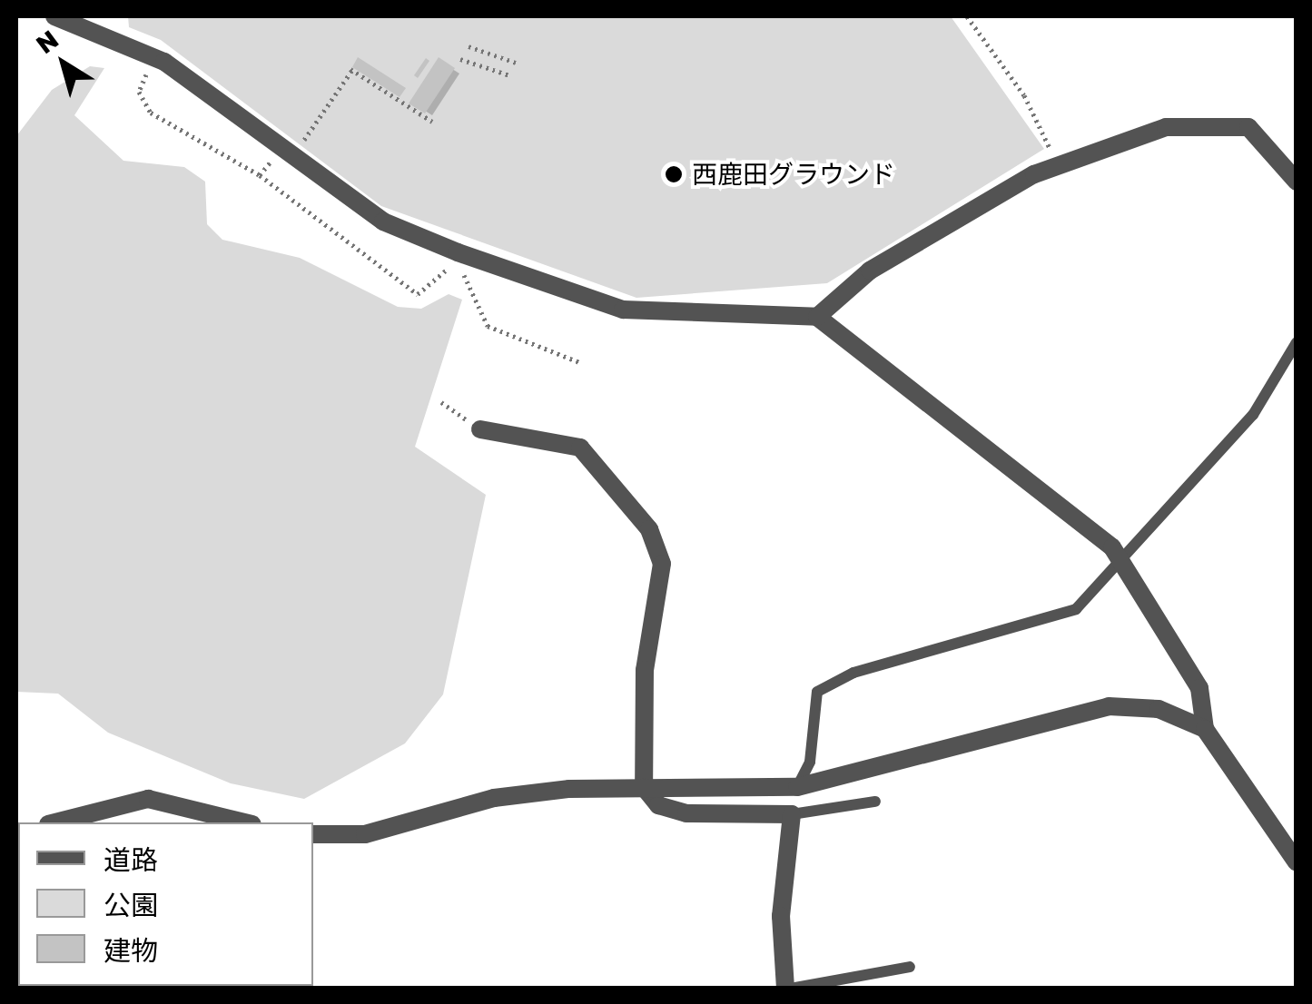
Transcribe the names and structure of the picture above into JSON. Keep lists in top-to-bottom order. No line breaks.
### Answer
{"places":["西鹿田グラウンド"],"legend":["道路","公園","建物"],"north":"top left"}
